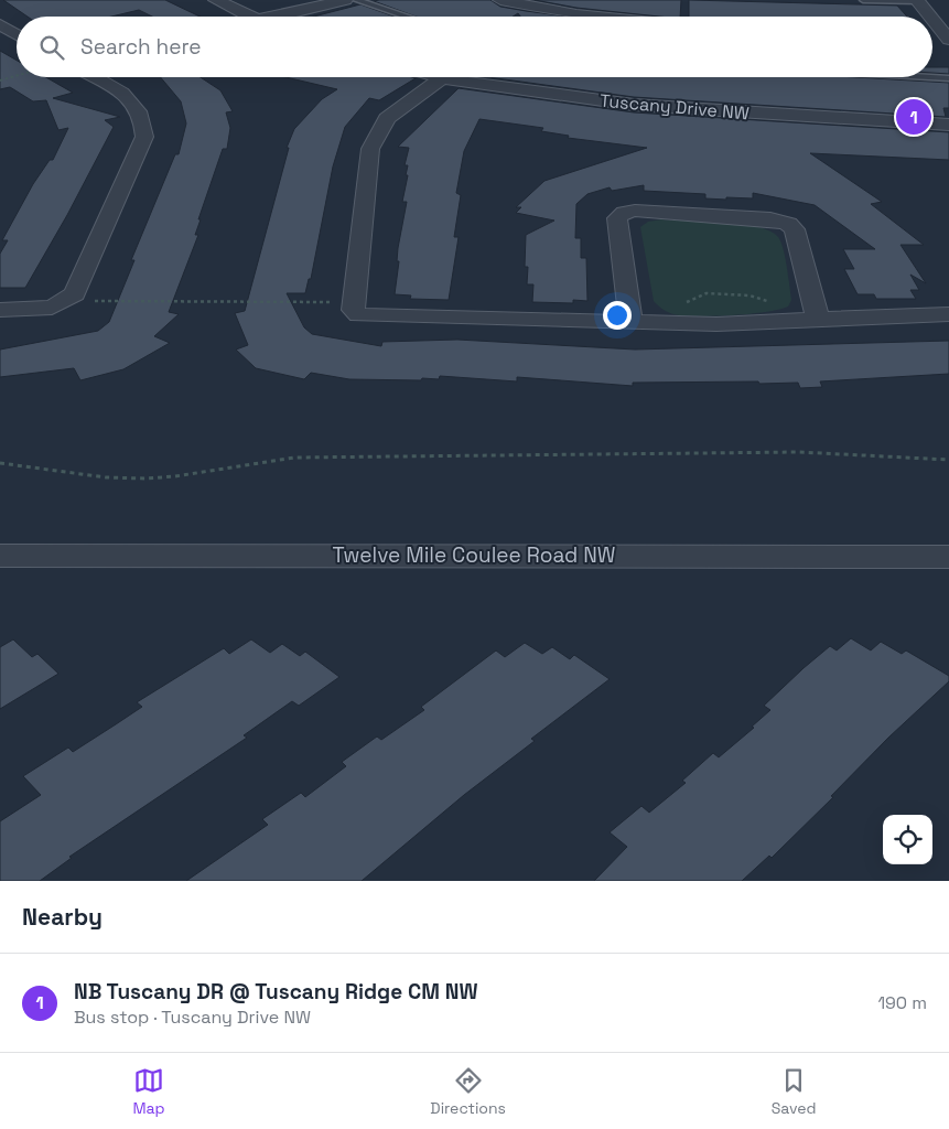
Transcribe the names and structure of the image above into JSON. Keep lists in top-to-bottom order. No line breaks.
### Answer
{"streets":{"street":["Tuscany Drive NW","Twelve Mile Coulee Road NW"]},"page":{"search":"Search here","pins":"1","heading":"Nearby","list":[{"mark":"1","name":"NB Tuscany DR @ Tuscany Ridge CM NW","note":"Bus stop · Tuscany Drive NW","value":"190 m"}],"nav":["Map","Directions","Saved"]}}
